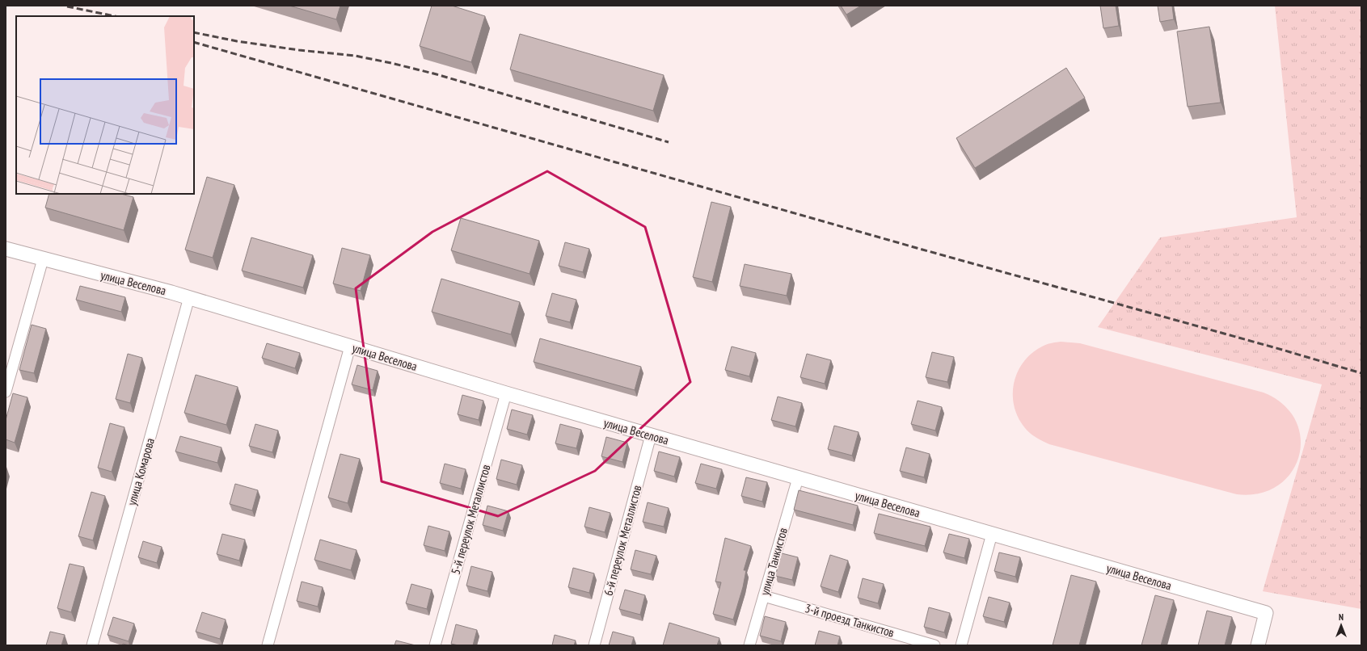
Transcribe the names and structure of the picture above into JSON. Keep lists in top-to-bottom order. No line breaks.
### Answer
{"streets":{"street":["улица Веселова","улица Комарова","5-й переулок Металлистов","6-й переулок Металлистов","улица Танкистов","3-й проезд Танкистов"]},"crossings":[["улица Веселова","улица Комарова"],["улица Веселова","5-й переулок Металлистов"],["улица Веселова","6-й переулок Металлистов"],["улица Веселова","улица Танкистов"],["улица Танкистов","3-й проезд Танкистов"]],"north":"top"}
